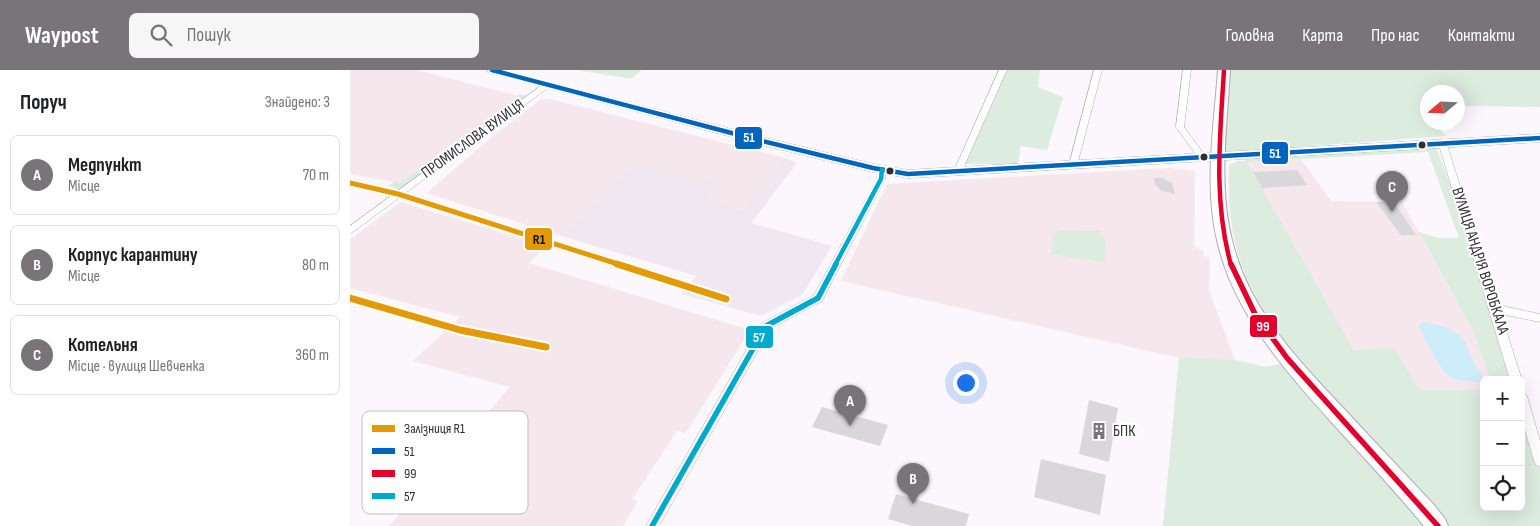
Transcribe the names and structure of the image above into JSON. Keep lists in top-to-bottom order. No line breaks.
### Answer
{"streets":{"street":["ПРОМИСЛОВА ВУЛИЦЯ","ВУЛИЦЯ АНДРІЯ ВОРОБКАЛА"]},"places":{"building":["БПК"]},"lines":["transit line 51","transit line 99","transit line 57","rail line R1"],"legend":["Залізниця R1","51","99","57"],"north":"left","page":{"header":"Waypost","search":"Пошук","nav":["Головна","Карта","Про нас","Контакти"],"heading":["Поруч","Знайдено: 3"],"list":[{"mark":"A","name":"Медпункт","note":"Місце","value":"70 m"},{"mark":"B","name":"Корпус карантину","note":"Місце","value":"80 m"},{"mark":"C","name":"Котельня","note":"Місце · вулиця Шевченка","value":"360 m"}],"pins":["C","A","B"],"map_buttons":["+","−"]}}
